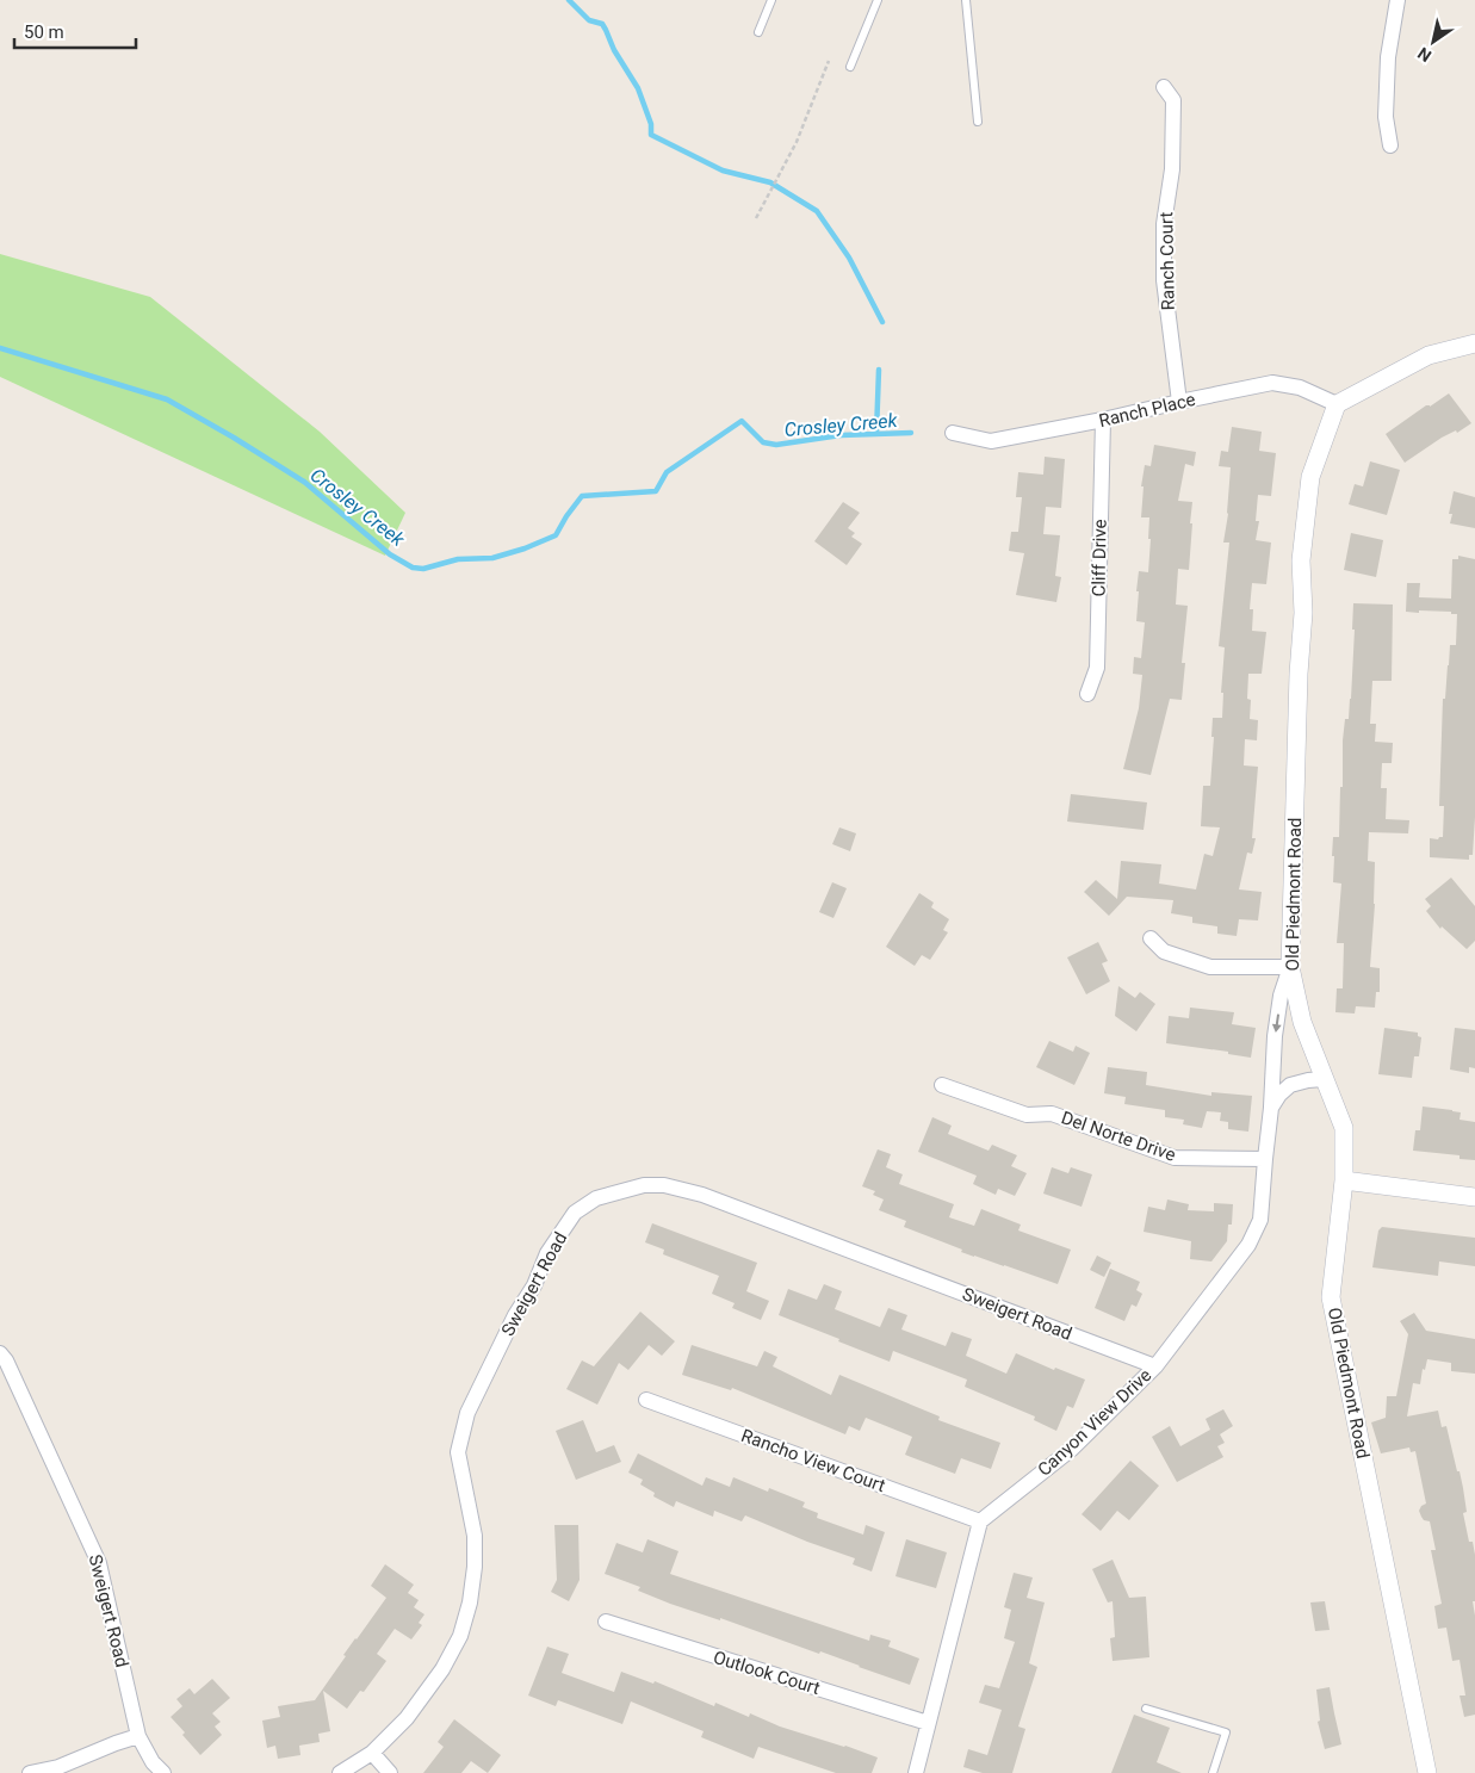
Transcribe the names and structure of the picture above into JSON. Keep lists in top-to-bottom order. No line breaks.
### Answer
{"streets":{"street":["Ranch Court","Ranch Place","Cliff Drive","Old Piedmont Road","Del Norte Drive","Sweigert Road","Canyon View Drive","Rancho View Court","Outlook Court"]},"crossings":[["Ranch Court","Ranch Place"],["Ranch Place","Cliff Drive"],["Ranch Place","Old Piedmont Road"],["Old Piedmont Road","Canyon View Drive"],["Del Norte Drive","Canyon View Drive"],["Sweigert Road","Canyon View Drive"],["Canyon View Drive","Rancho View Court"]],"water":["Crosley Creek"],"scale_bar":"50 m","north":"bottom left"}
